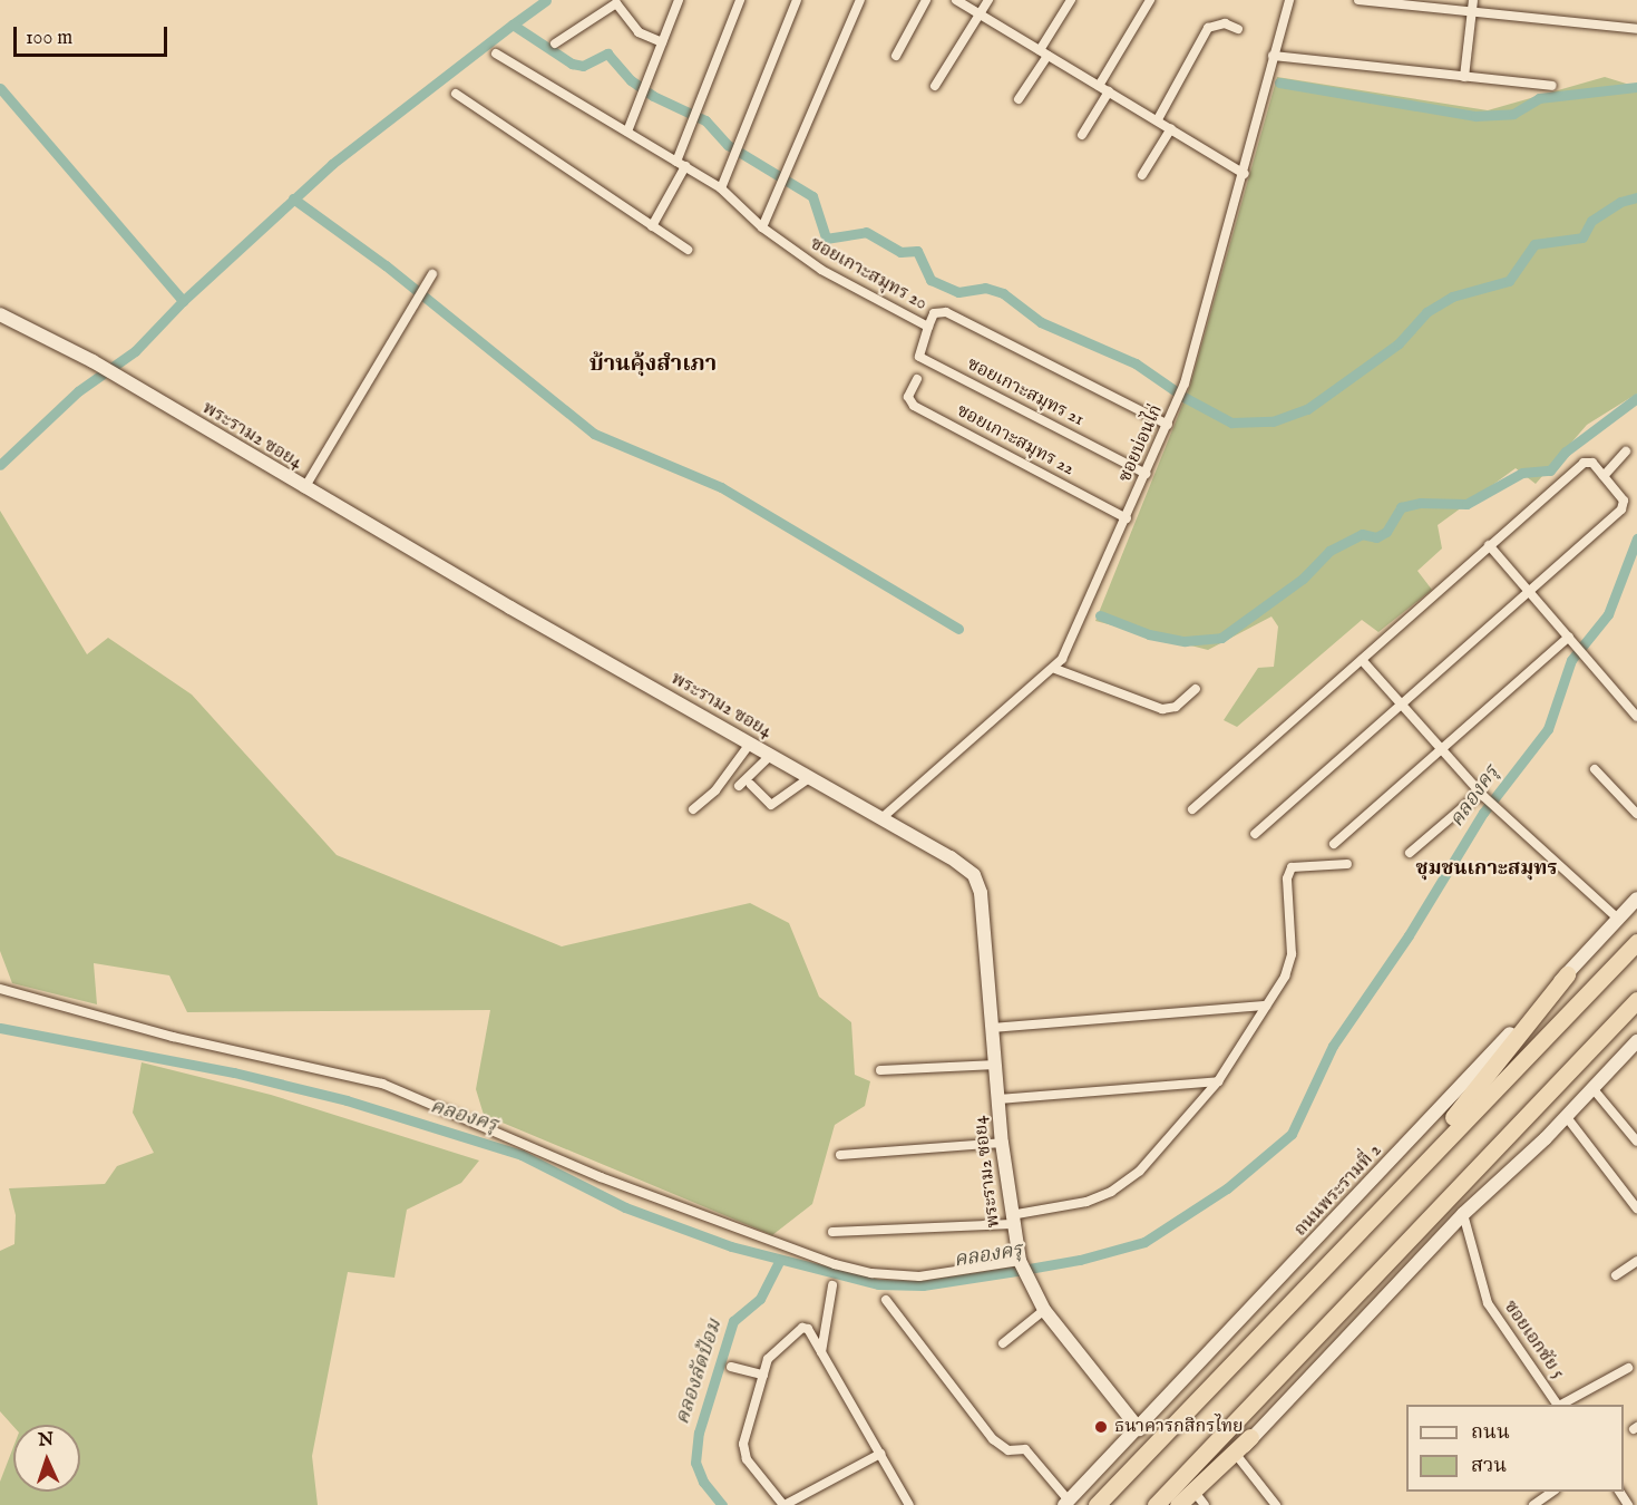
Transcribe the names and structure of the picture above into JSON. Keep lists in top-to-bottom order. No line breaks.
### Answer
{"streets":{"street":["ซอยเกาะสมุทร 20","ซอยเกาะสมุทร 21","พระราม2 ซอย4","ซอยเกาะสมุทร 22","ซอยบ่อนไก่","ถนนพระรามที่ 2","ซอยเอกชัย 5"]},"crossings":[["ซอยเกาะสมุทร 20","ซอยเกาะสมุทร 21"],["ซอยเกาะสมุทร 20","ซอยบ่อนไก่"],["ซอยเกาะสมุทร 21","ซอยบ่อนไก่"],["พระราม2 ซอย4","ซอยบ่อนไก่"],["ซอยเกาะสมุทร 22","ซอยบ่อนไก่"]],"districts":["บ้านคุ้งสำเภา","ชุมชนเกาะสมุทร"],"water":["คลองครุ","คลองลัดป้อม"],"places":["ธนาคารกสิกรไทย"],"legend":["ถนน","สวน"],"scale_bar":"100 m","north":"top"}
